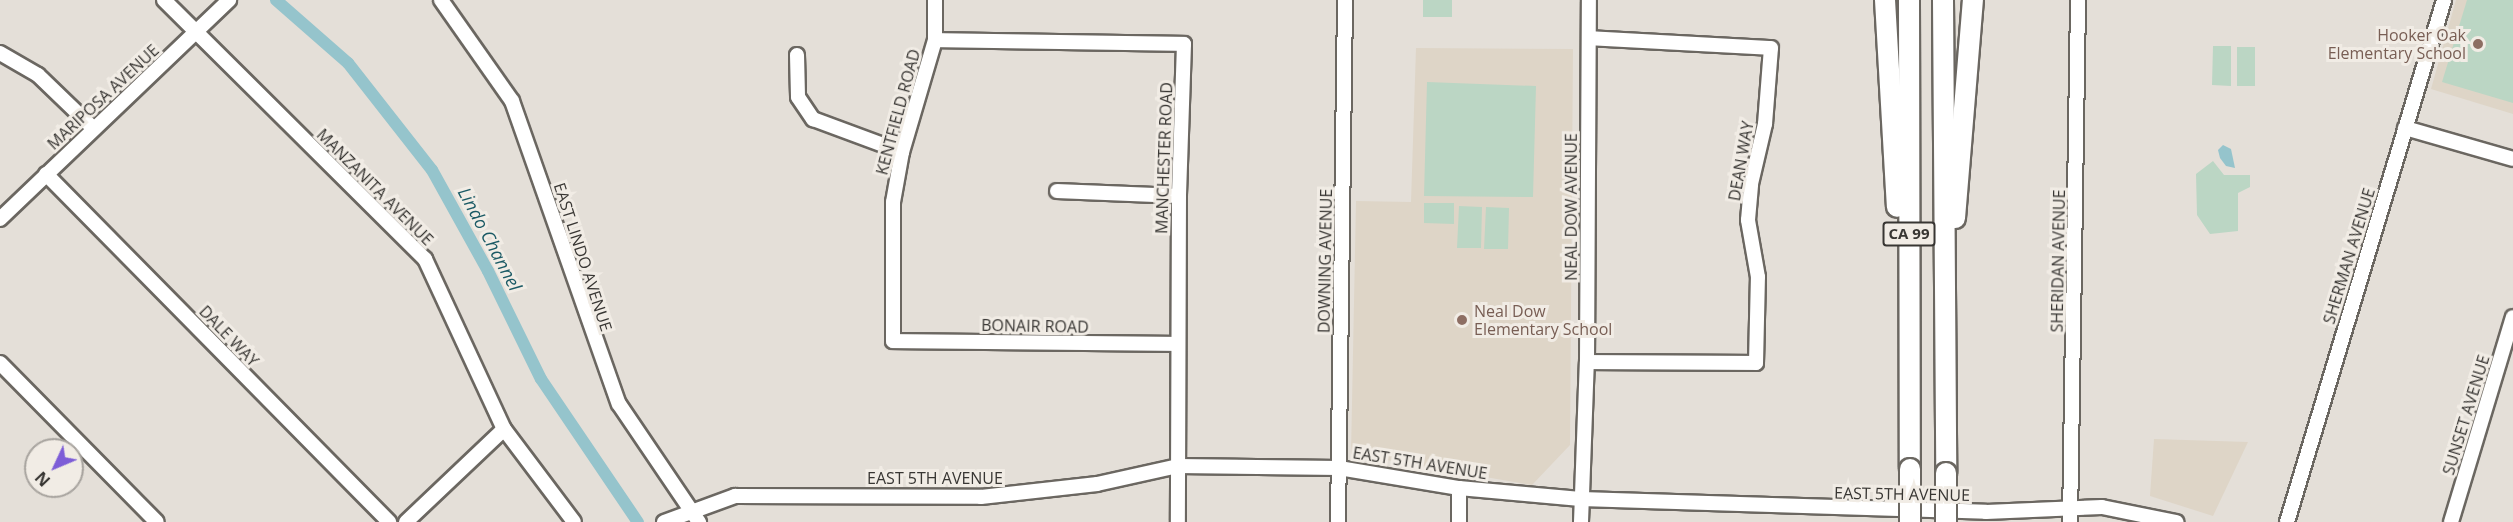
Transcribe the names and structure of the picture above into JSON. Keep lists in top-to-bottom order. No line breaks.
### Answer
{"streets":{"highway":["CA 99"],"street":["MARIPOSA AVENUE","KENTFIELD ROAD","MANCHESTER ROAD","DEAN WAY","MANZANITA AVENUE","NEAL DOW AVENUE","SHERMAN AVENUE","EAST LINDO AVENUE","DOWNING AVENUE","SHERIDAN AVENUE","BONAIR ROAD","DALE WAY","SUNSET AVENUE","EAST 5TH AVENUE"]},"crossings":[["MARIPOSA AVENUE","MANZANITA AVENUE"],["MARIPOSA AVENUE","DALE WAY"],["KENTFIELD ROAD","MANCHESTER ROAD"],["KENTFIELD ROAD","BONAIR ROAD"],["MANCHESTER ROAD","BONAIR ROAD"],["MANCHESTER ROAD","EAST 5TH AVENUE"],["DEAN WAY","NEAL DOW AVENUE"],["NEAL DOW AVENUE","EAST 5TH AVENUE"],["EAST LINDO AVENUE","EAST 5TH AVENUE"],["DOWNING AVENUE","EAST 5TH AVENUE"],["SHERIDAN AVENUE","EAST 5TH AVENUE"]],"water":["Lindo Channel"],"places":["Hooker Oak Elementary School","Neal Dow Elementary School"],"north":"bottom left"}
